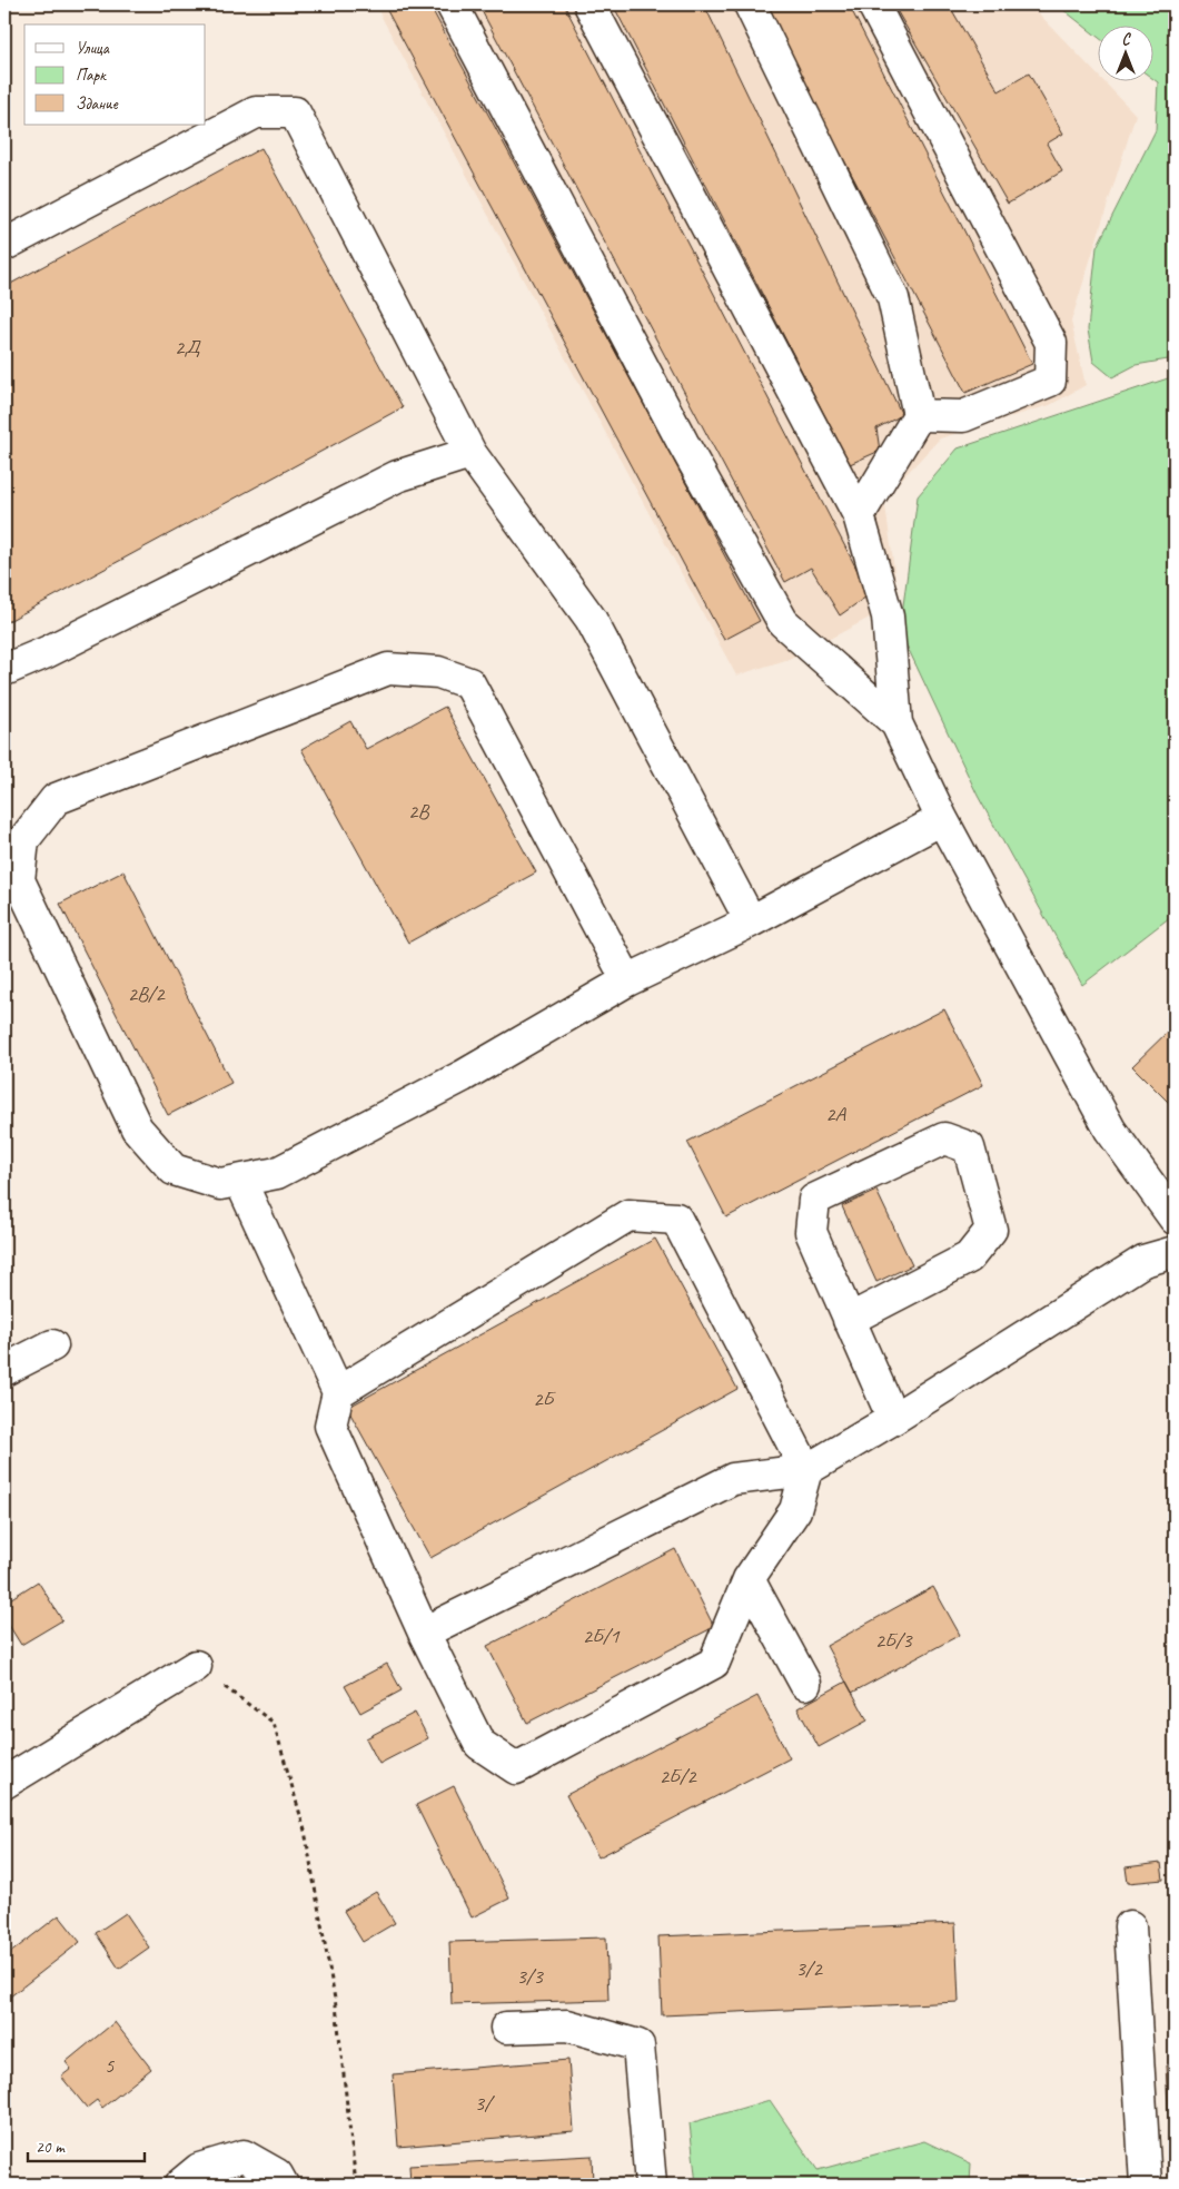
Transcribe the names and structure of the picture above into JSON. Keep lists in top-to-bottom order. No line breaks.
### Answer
{"house_numbers":["2Д","2В","2В/2","2А","2Б","2Б/1","2Б/3","2Б/2","3/2","3/3","5","3/"],"legend":["Улица","Парк","Здание"],"scale_bar":"20 m","north":"top"}
